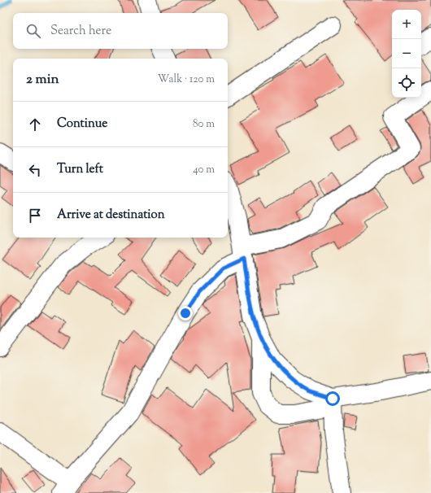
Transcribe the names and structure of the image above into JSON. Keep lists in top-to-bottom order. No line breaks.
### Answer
{"page":{"map_buttons":["+","−"],"search":"Search here","heading":["2 min","Walk · 120 m"],"list":[["Continue","80 m"],["Turn left","40 m"],"Arrive at destination"]}}
